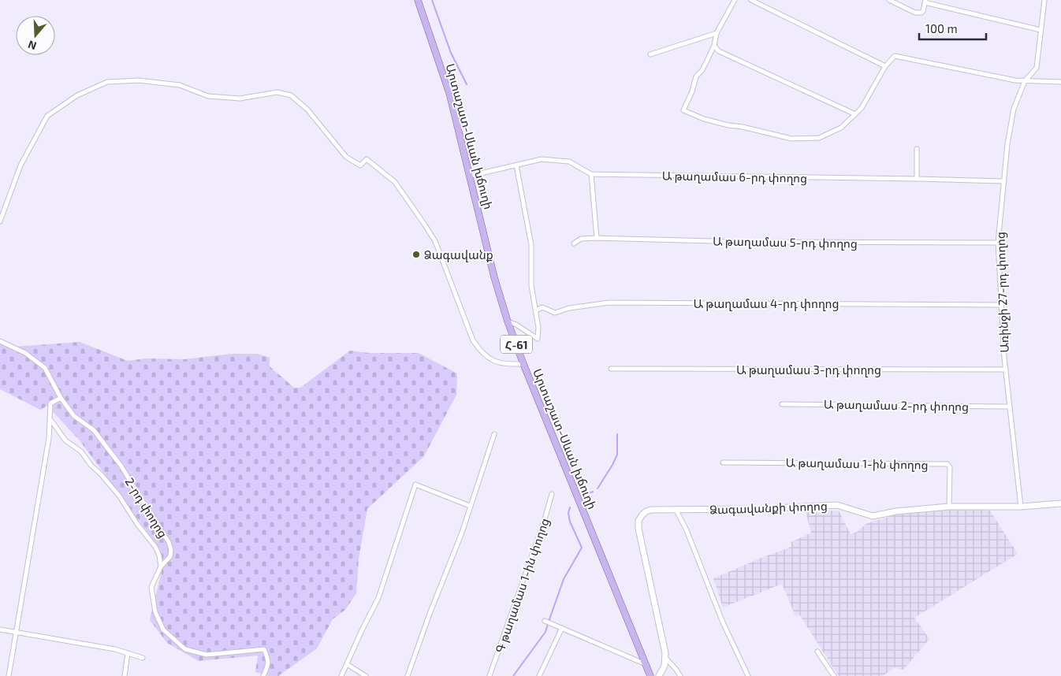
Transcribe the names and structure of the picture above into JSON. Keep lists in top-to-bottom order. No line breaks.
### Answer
{"streets":{"main road":["Արտաշատ-Սևան խճուղի","Հ-61"],"street":["Ա թաղամաս 6-րդ փողոց","Ա թաղամաս 5-րդ փողոց","Առինջի 27-րդ փողոց","Ա թաղամաս 4-րդ փողոց","Ա թաղամաս 3-րդ փողոց","Ա թաղամաս 2-րդ փողոց","Ա թաղամաս 1-ին փողոց","2-րդ փողոց","Ձագավանքի փողոց","Գ թաղամաս 1-ին փողոց"]},"crossings":[["Արտաշատ-Սևան խճուղի","Ա թաղամաս 6-րդ փողոց"],["Ա թաղամաս 6-րդ փողոց","Առինջի 27-րդ փողոց"],["Ա թաղամաս 5-րդ փողոց","Առինջի 27-րդ փողոց"],["Առինջի 27-րդ փողոց","Ա թաղամաս 4-րդ փողոց"],["Առինջի 27-րդ փողոց","Ա թաղամաս 3-րդ փողոց"],["Առինջի 27-րդ փողոց","Ա թաղամաս 2-րդ փողոց"],["Առինջի 27-րդ փողոց","Ձագավանքի փողոց"],["Ա թաղամաս 1-ին փողոց","Ձագավանքի փողոց"]],"places":["Ձագավանք"],"scale_bar":"100 m","north":"bottom"}
